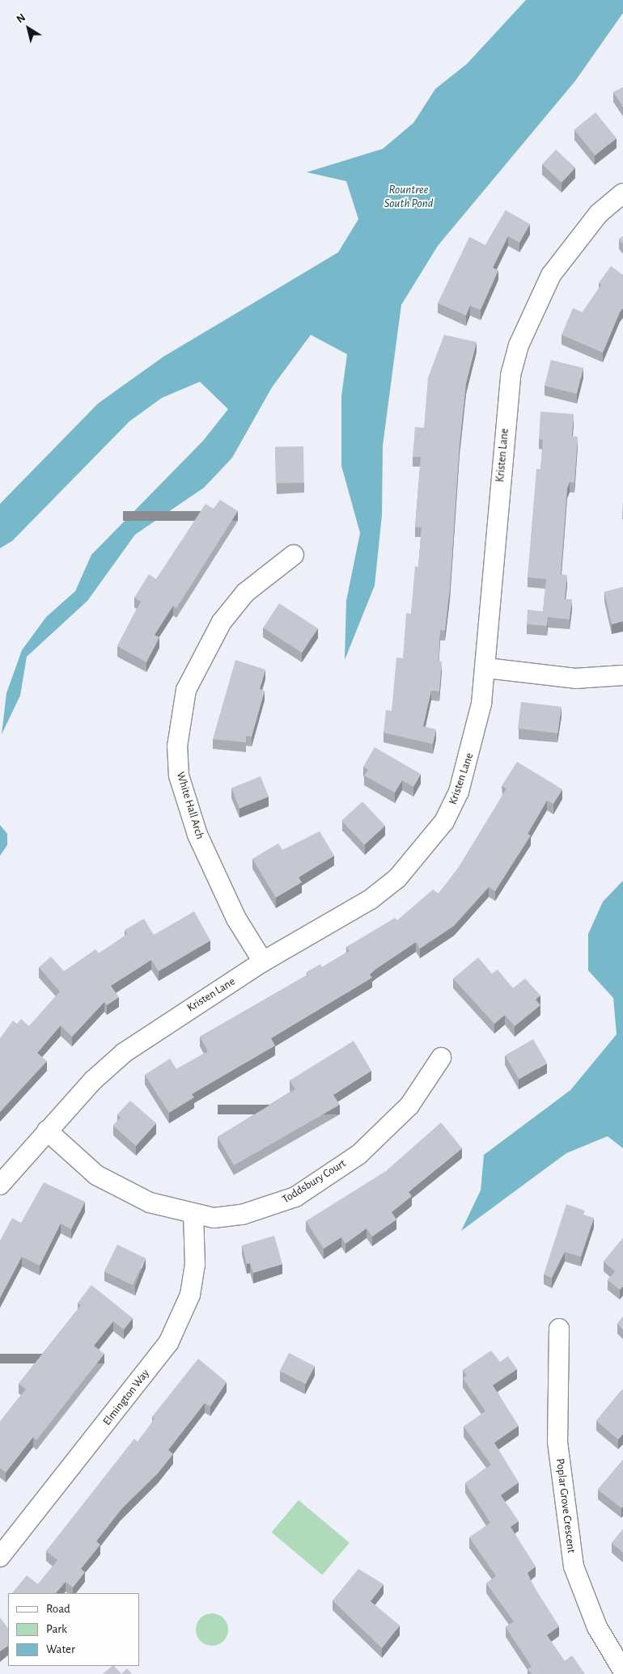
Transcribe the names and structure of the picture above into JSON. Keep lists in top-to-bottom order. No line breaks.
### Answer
{"streets":{"street":["Kristen Lane","White Hall Arch","Toddsbury Court","Elmington Way","Poplar Grove Crescent"]},"crossings":[["Kristen Lane","White Hall Arch"],["Kristen Lane","Toddsbury Court"],["Toddsbury Court","Elmington Way"]],"water":["Rountree South Pond"],"legend":["Road","Park","Water"],"north":"top left"}
